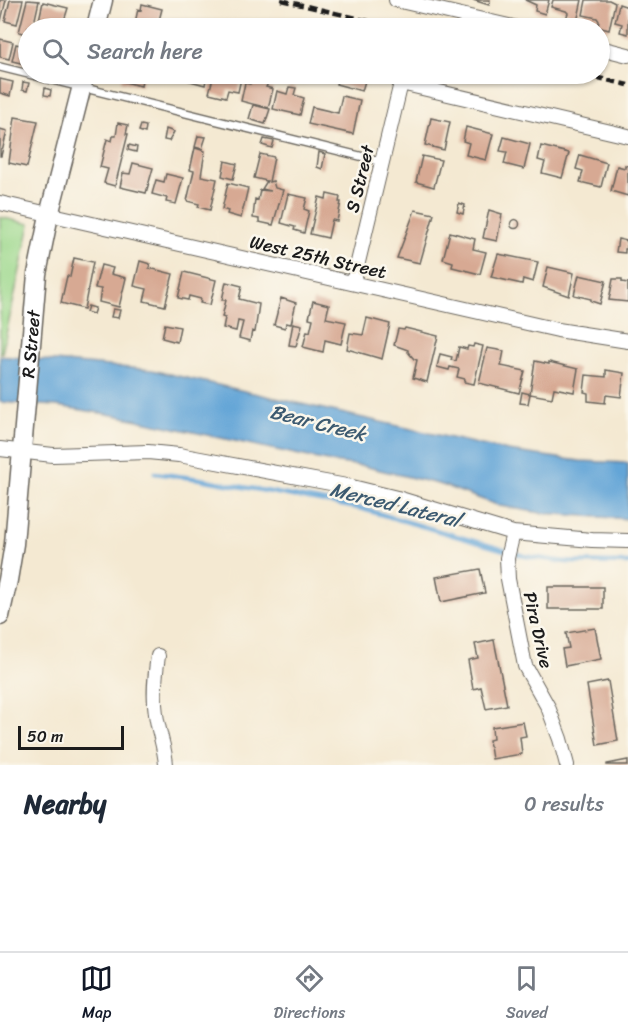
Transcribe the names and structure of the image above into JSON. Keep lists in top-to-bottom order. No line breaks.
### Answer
{"streets":{"street":["S Street","West 25th Street","R Street","Pira Drive"]},"crossings":[["S Street","West 25th Street"],["West 25th Street","R Street"]],"water":["Bear Creek","Merced Lateral"],"scale_bar":"50 m","page":{"search":"Search here","scale":"50 m","heading":["Nearby","0 results"],"nav":["Map","Directions","Saved"]}}
